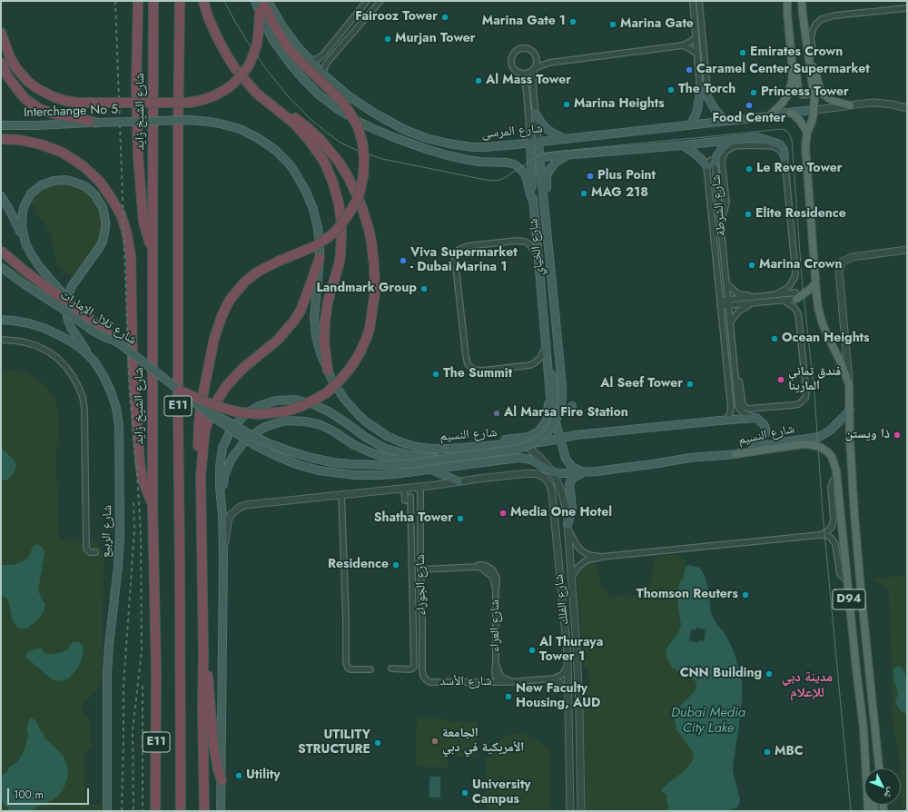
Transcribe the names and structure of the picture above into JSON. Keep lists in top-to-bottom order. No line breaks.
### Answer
{"streets":{"highway":["شارع الشيخ زايد","E11"],"main road":["Interchange No 5","شارع المرسى","شارع الخياي","شارع تلال الإمارات","شارع النسيم","شارع الربيع","D94"],"street":["شارع الشرطة","شارع الجوزاء","شارع الفلك","شارع العراء","شارع الأسد"]},"crossings":[["Interchange No 5","شارع النسيم"],["شارع المرسى","شارع الخياي"],["شارع المرسى","D94"],["شارع الشرطة","شارع النسيم"],["شارع الخياي","شارع النسيم"],["شارع النسيم","شارع الفلك"],["شارع النسيم","D94"],["شارع الجوزاء","شارع العراء"],["شارع الجوزاء","شارع الأسد"],["شارع العراء","شارع الأسد"]],"districts":["مدينة دبي للإعلام"],"water":["Dubai Media City Lake"],"places":["Fairooz Tower","Marina Gate 1","Marina Gate","Murjan Tower","Emirates Crown","Caramel Center Supermarket","Al Mass Tower","The Torch","Princess Tower","Marina Heights","Food Center","Le Reve Tower","Plus Point","MAG 218","Elite Residence","Viva Supermarket - Dubai Marina 1","Marina Crown","Landmark Group","Ocean Heights","The Summit","فندق تماني المارينا","Al Seef Tower","Al Marsa Fire Station","ذا ويستن","Media One Hotel","Shatha Tower","Residence","Thomson Reuters","Al Thuraya Tower 1","CNN Building","New Faculty Housing, AUD","الجامعة الأمريكية في دبي","UTILITY STRUCTURE","MBC","Utility","University Campus"],"scale_bar":"100 m","north":"bottom right"}
